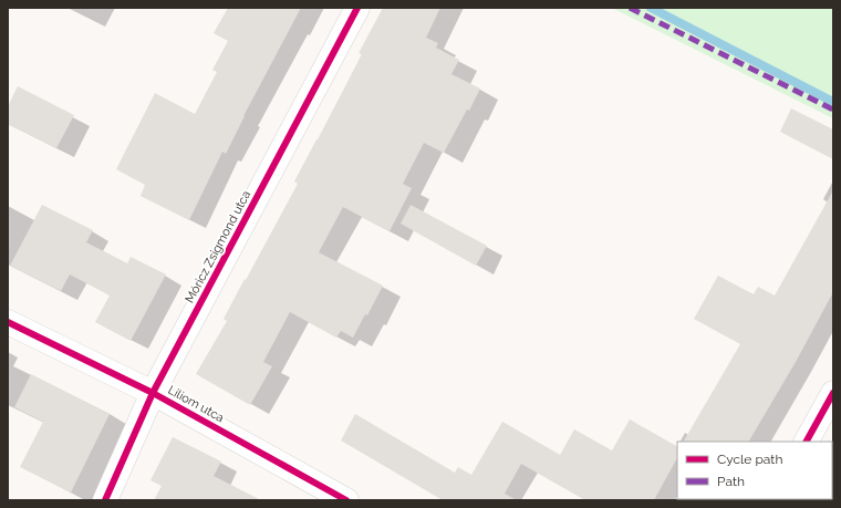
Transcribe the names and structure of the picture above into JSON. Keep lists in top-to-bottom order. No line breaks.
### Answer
{"streets":{"street":["Móricz Zsigmond utca","Liliom utca"]},"crossings":[["Móricz Zsigmond utca","Liliom utca"]],"legend":["Cycle path","Path"]}
